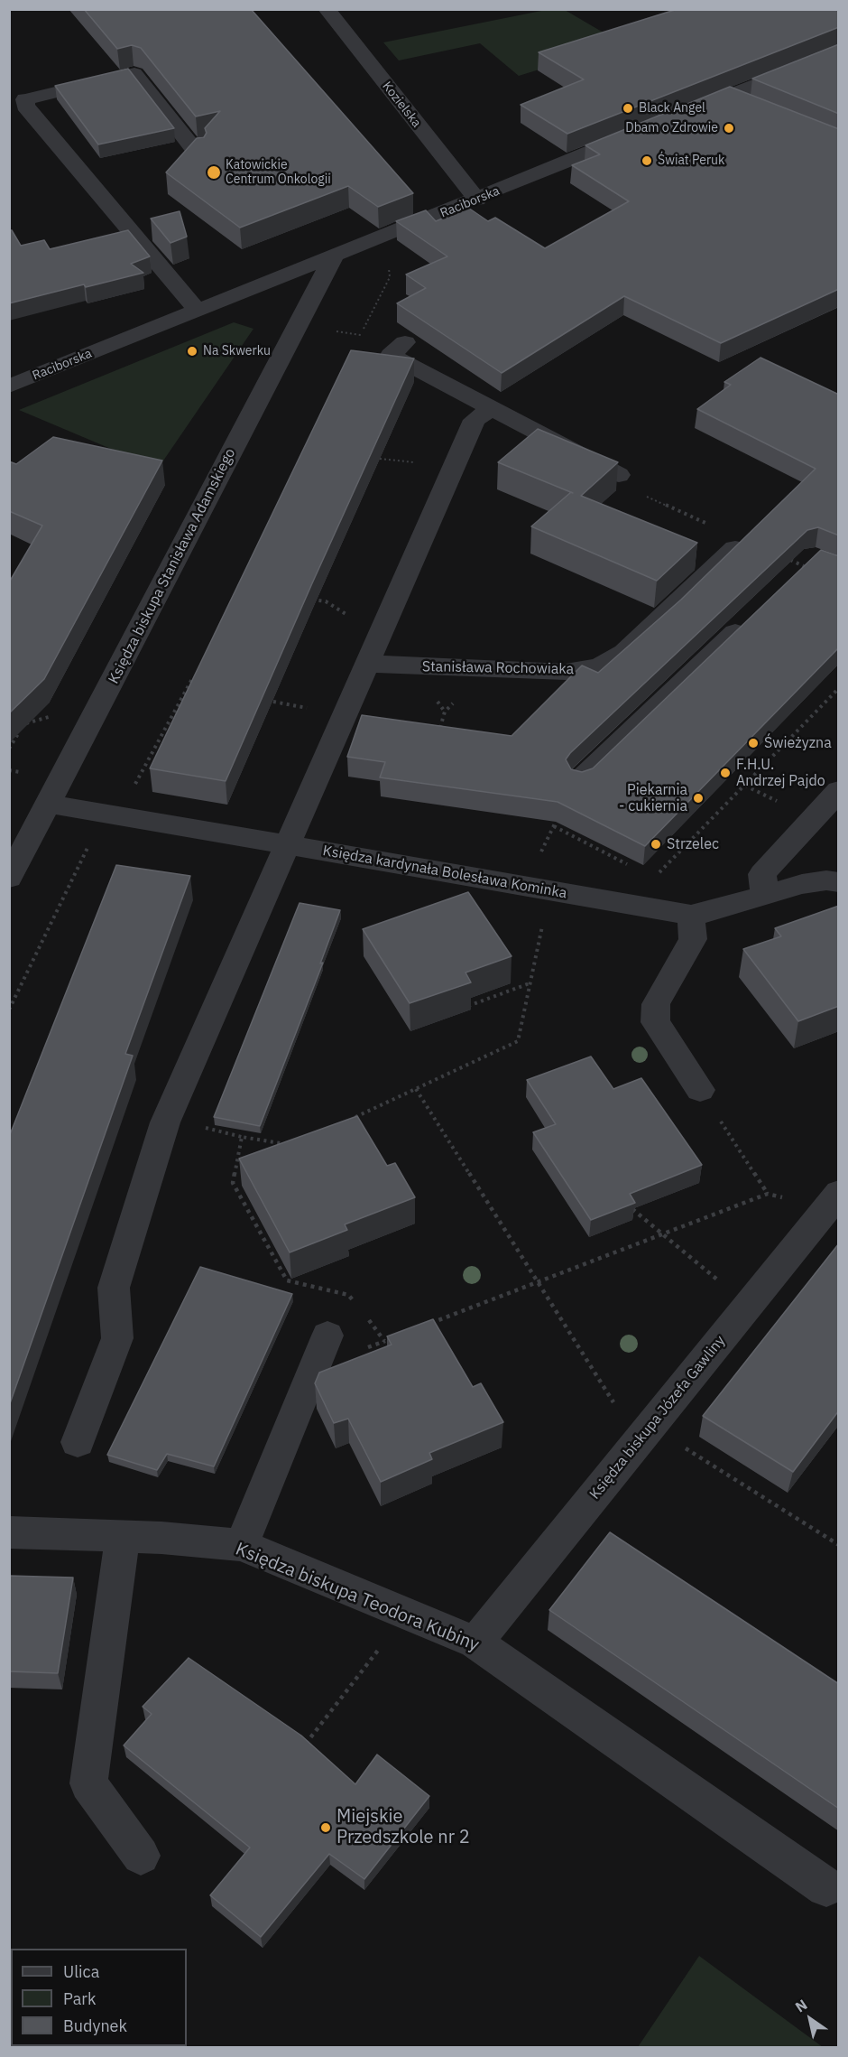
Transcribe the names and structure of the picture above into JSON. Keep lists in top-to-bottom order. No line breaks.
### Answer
{"streets":{"street":["Kozielska","Raciborska","Księdza biskupa Stanisława Adamskiego","Stanisława Rochowiaka","Księdza kardynała Bolesława Kominka","Księdza biskupa Józefa Gawliny","Księdza biskupa Teodora Kubiny"]},"crossings":[["Kozielska","Raciborska"],["Raciborska","Księdza biskupa Stanisława Adamskiego"],["Księdza biskupa Stanisława Adamskiego","Księdza kardynała Bolesława Kominka"],["Księdza biskupa Józefa Gawliny","Księdza biskupa Teodora Kubiny"]],"places":["Black Angel","Dbam o Zdrowie","Świat Peruk","Katowickie Centrum Onkologii","Na Skwerku","Świeżyzna","F.H.U. Andrzej Pajdo","Piekarnia - cukiernia","Strzelec","Miejskie Przedszkole nr 2"],"legend":["Ulica","Park","Budynek"],"north":"top left"}
